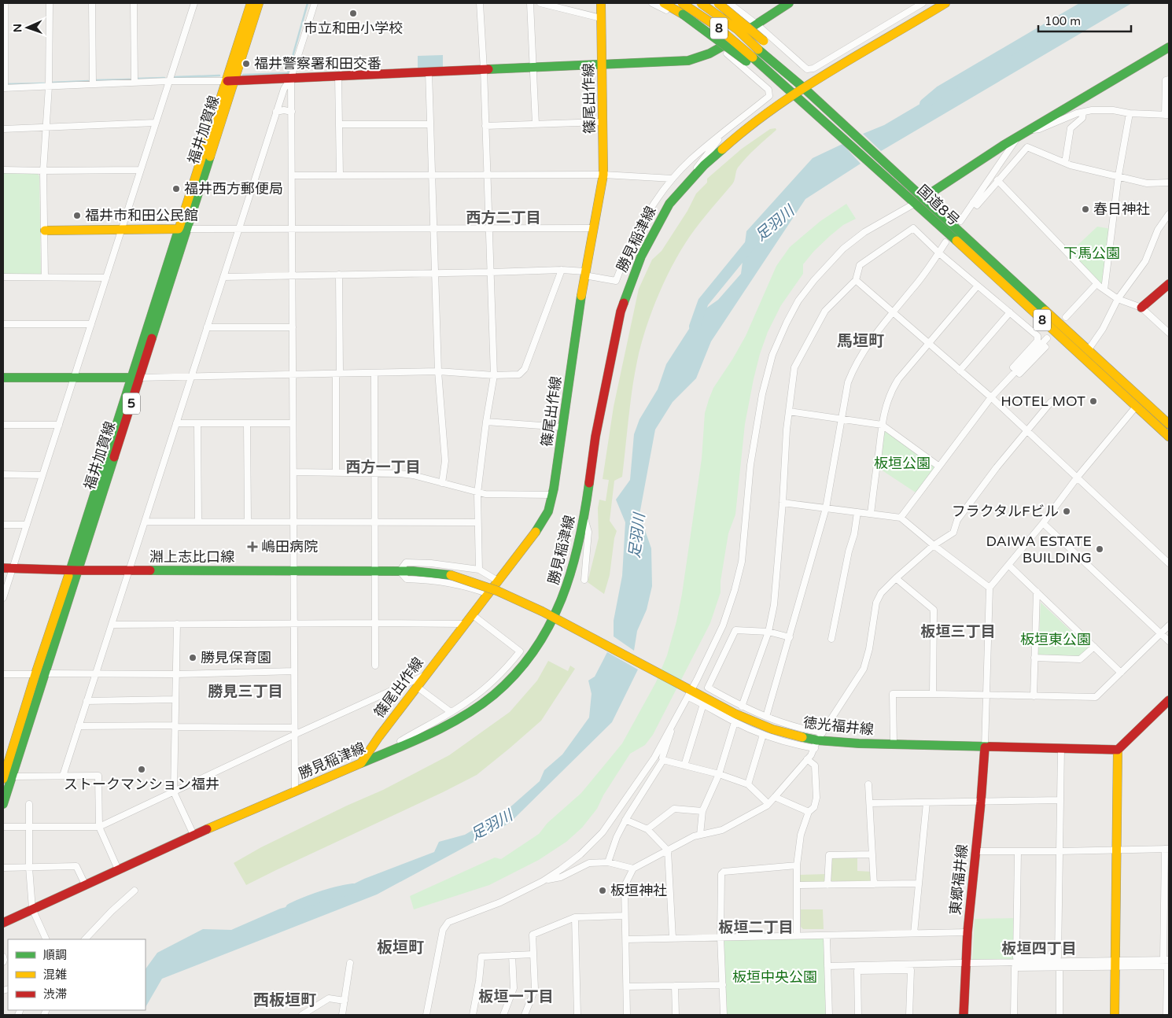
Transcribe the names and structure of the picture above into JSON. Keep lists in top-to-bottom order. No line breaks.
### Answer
{"streets":{"main road":["8","篠尾出作線","福井加賀線","国道8号","勝見稲津線","5","淵上志比口線","徳光福井線","東郷福井線"]},"crossings":[["8","国道8号"],["篠尾出作線","勝見稲津線"],["福井加賀線","淵上志比口線"],["国道8号","勝見稲津線"],["勝見稲津線","徳光福井線"],["淵上志比口線","徳光福井線"],["徳光福井線","東郷福井線"]],"districts":["西方二丁目","馬垣町","西方一丁目","板垣三丁目","勝見三丁目","板垣二丁目","板垣町","板垣四丁目","板垣一丁目","西板垣町"],"water":["足羽川"],"parks":["下馬公園","板垣公園","板垣東公園","板垣中央公園"],"places":{"other":["市立和田小学校","福井警察署和田交番","福井西方郵便局","春日神社","福井市和田公民館","HOTEL MOT","フラクタルFビル","DAIWA ESTATE BUILDING","勝見保育園","ストークマンション福井","板垣神社"],"health":["嶋田病院"]},"legend":["順調","混雑","渋滞"],"scale_bar":"100 m","north":"left"}
